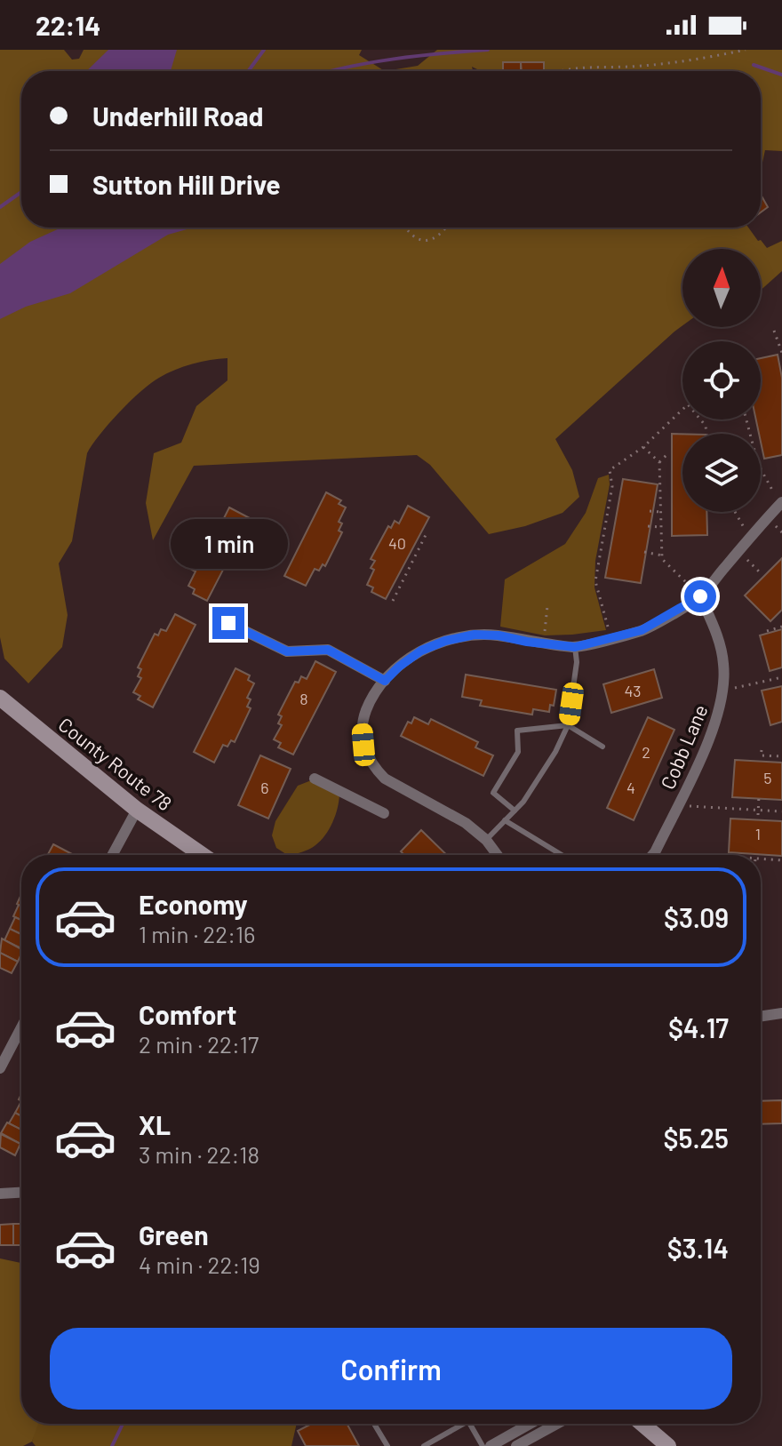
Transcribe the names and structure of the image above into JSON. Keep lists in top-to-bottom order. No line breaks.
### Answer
{"streets":{"street":["Cobb Lane","County Route 78"]},"house_numbers":["40","43","8","2","5","6","4","1"],"north":"top","page":{"status":"22:14","banner":["Underhill Road","Sutton Hill Drive"],"bubble":"1 min","list":[{"name":"Economy","note":"1 min · 22:16","value":"$3.09"},{"name":"Comfort","note":"2 min · 22:17","value":"$4.17"},{"name":"XL","note":"3 min · 22:18","value":"$5.25"},{"name":"Green","note":"4 min · 22:19","value":"$3.14"}],"buttons":"Confirm"}}
